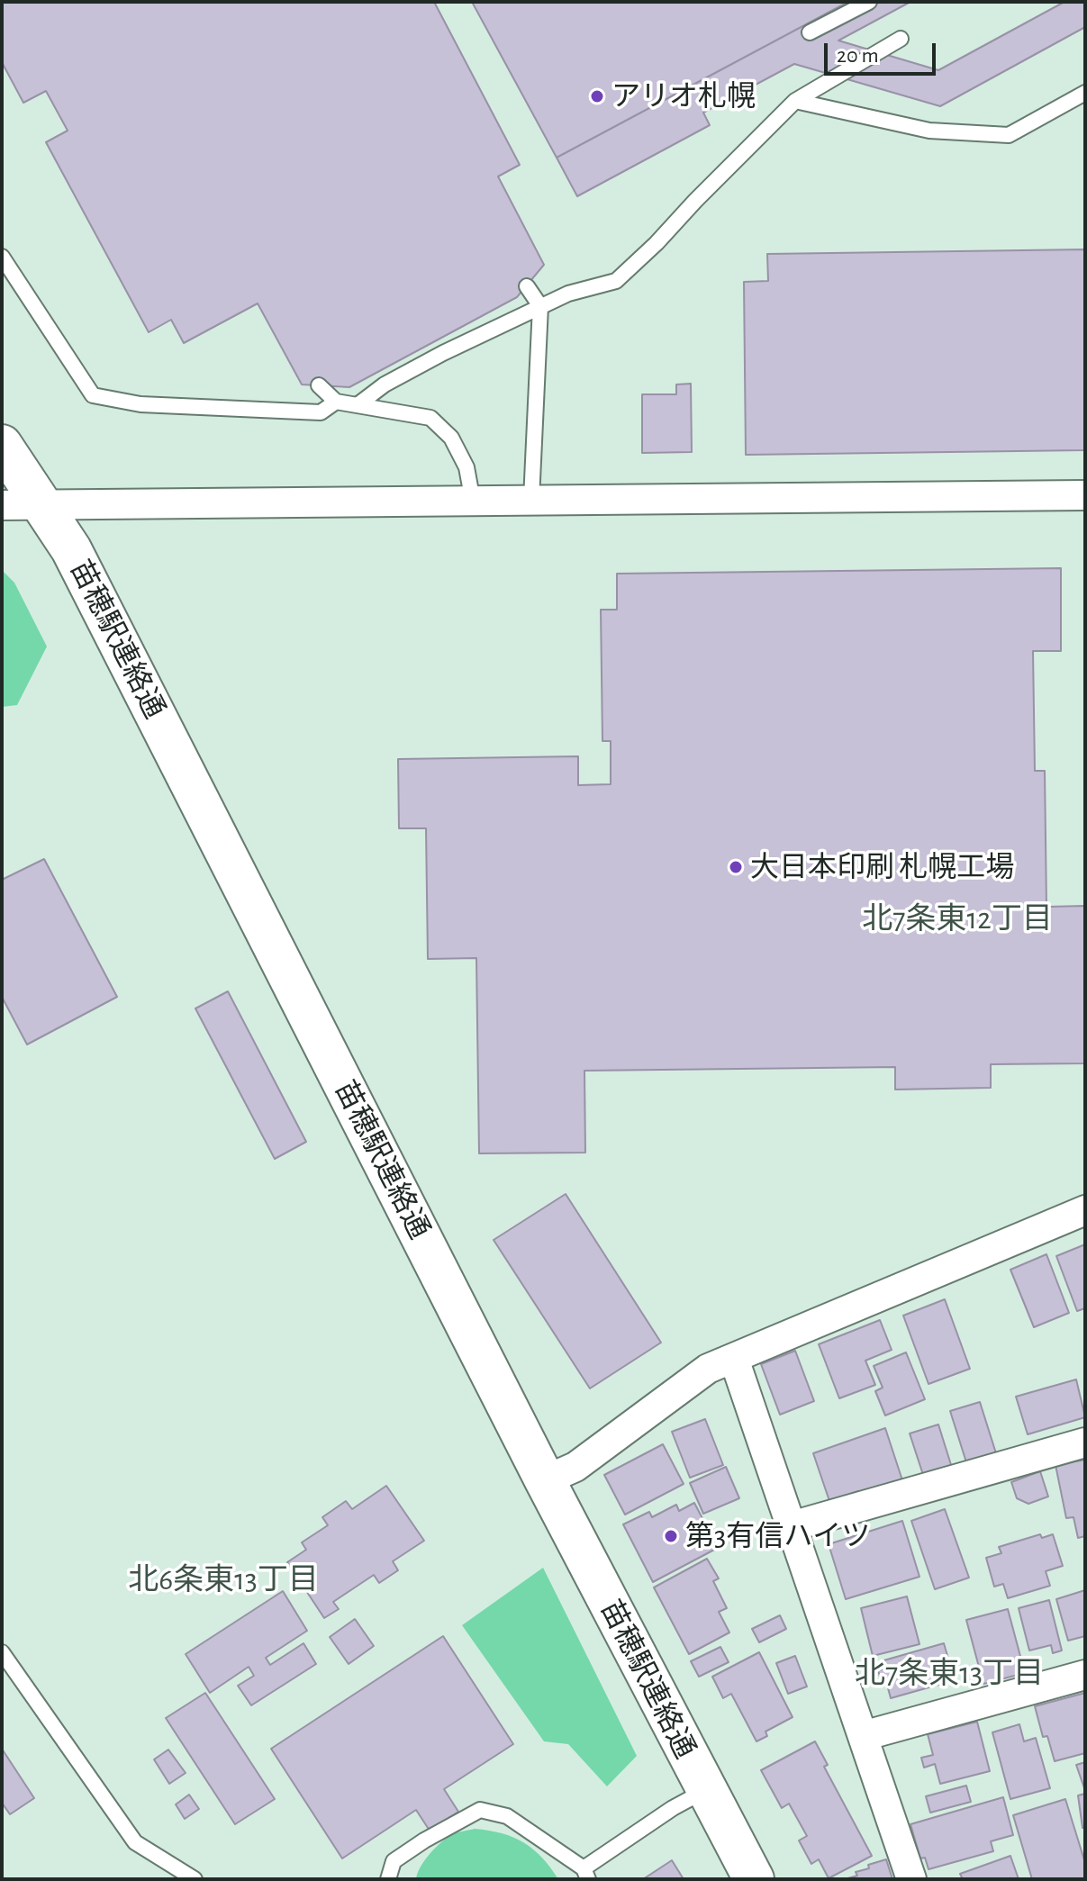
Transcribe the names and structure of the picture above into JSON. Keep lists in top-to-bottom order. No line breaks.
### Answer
{"streets":{"street":["苗穂駅連絡通"]},"districts":["北7条東12丁目","北6条東13丁目","北7条東13丁目"],"places":["アリオ札幌","大日本印刷 札幌工場","第3有信ハイツ"],"scale_bar":"20 m"}
